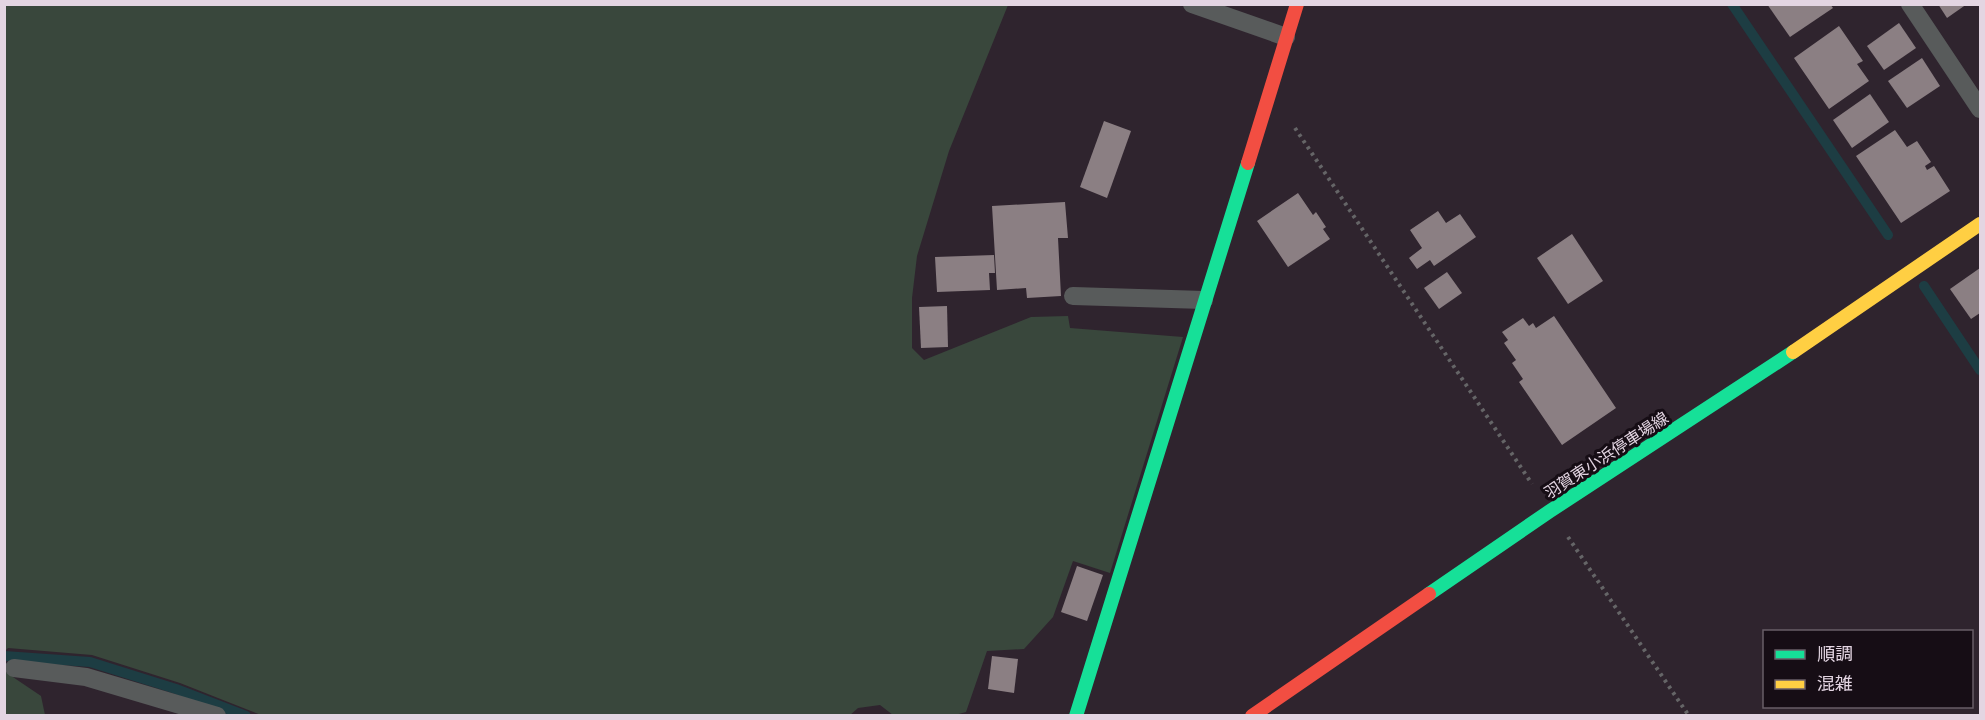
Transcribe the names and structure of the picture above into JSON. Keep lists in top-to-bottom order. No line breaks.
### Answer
{"streets":{"main road":["羽賀東小浜停車場線"]},"legend":["順調","混雑"]}
